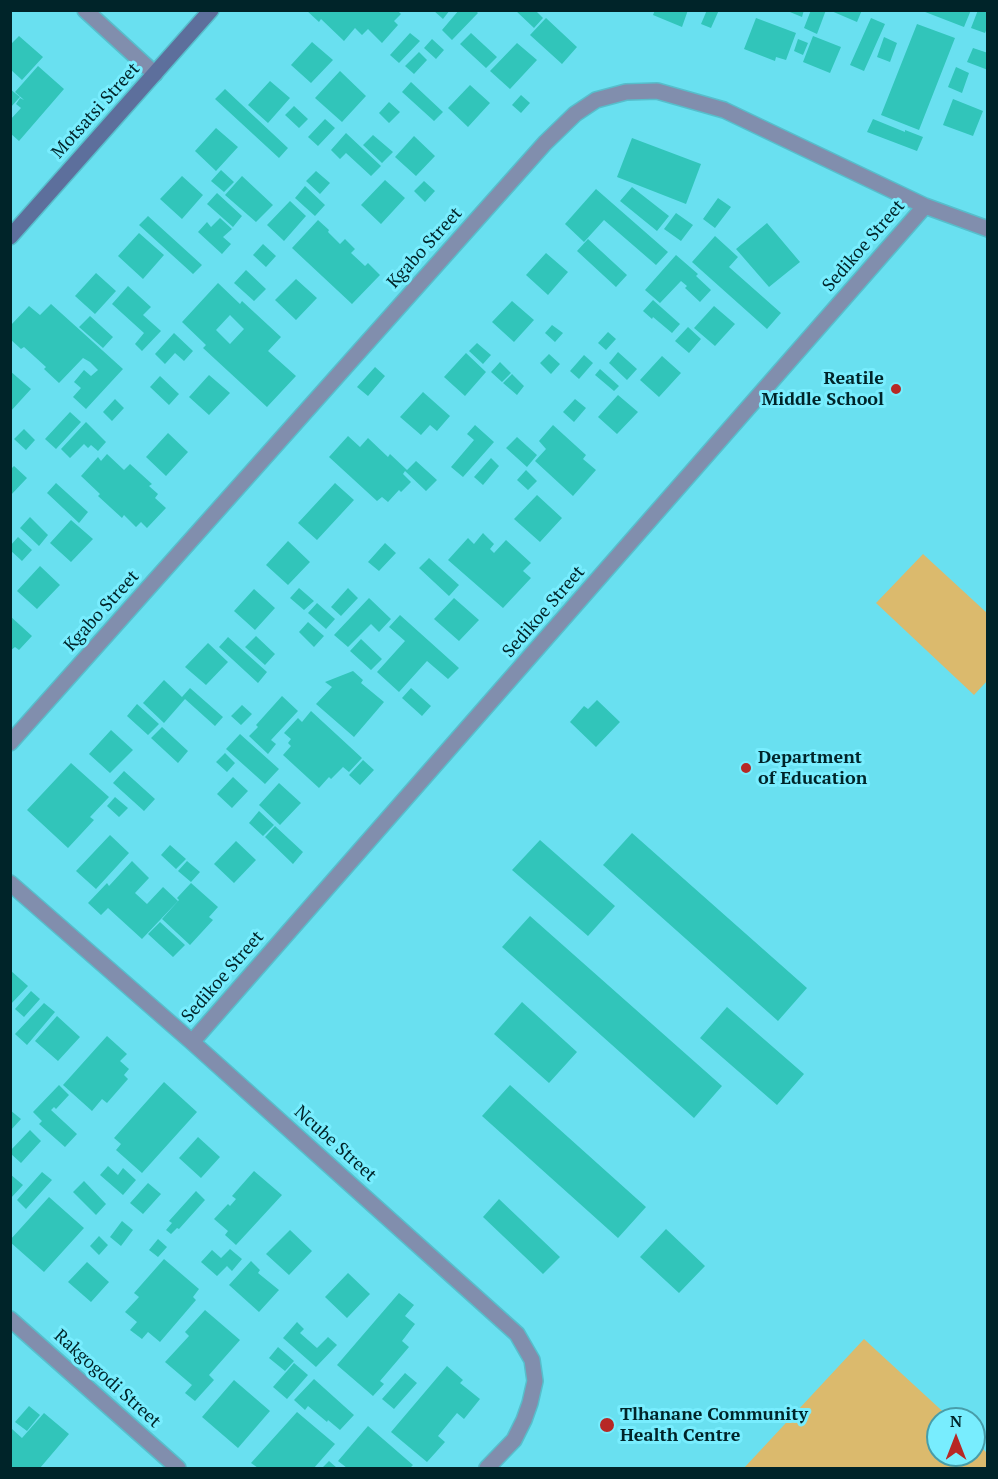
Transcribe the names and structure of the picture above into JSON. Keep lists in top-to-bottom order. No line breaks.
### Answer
{"streets":{"street":["Motsatsi Street","Sedikoe Street","Kgabo Street","Ncube Street","Rakgogodi Street"]},"crossings":[["Sedikoe Street","Kgabo Street"],["Sedikoe Street","Ncube Street"]],"places":["Reatile Middle School","Department of Education","Tlhanane Community Health Centre"],"north":"top"}
